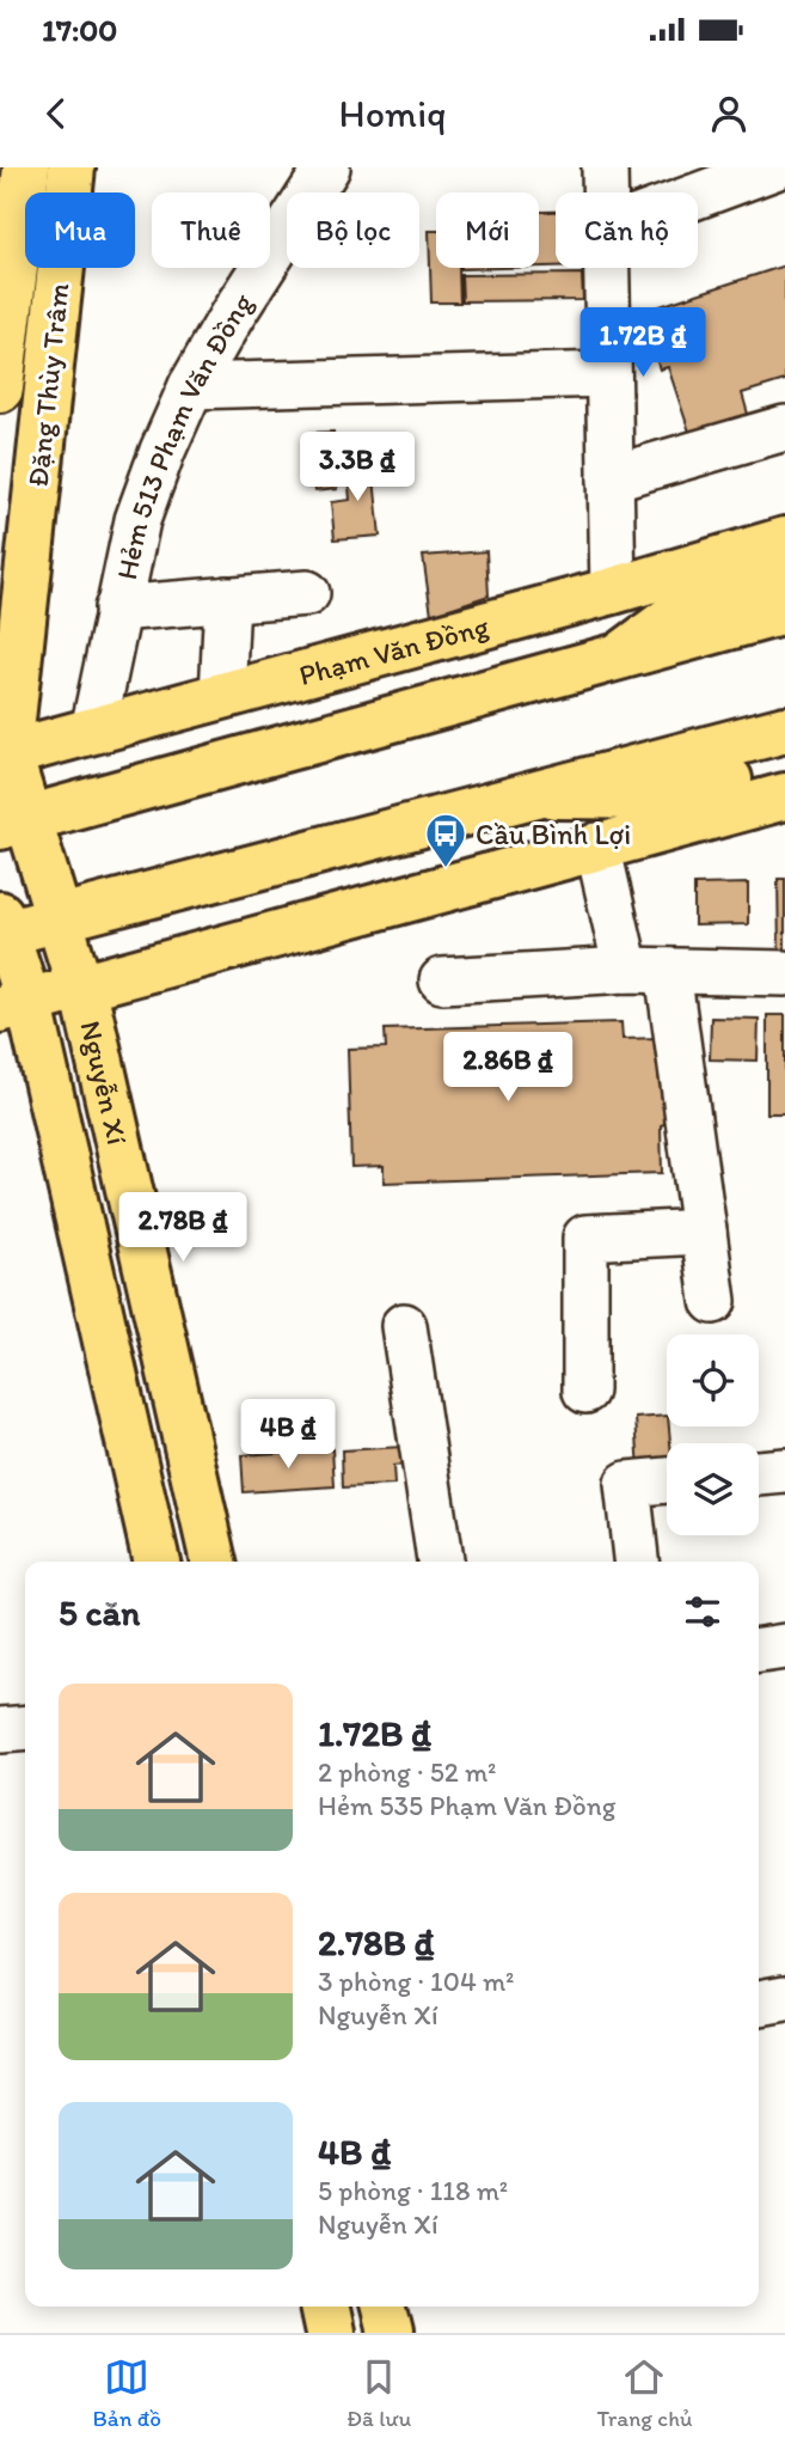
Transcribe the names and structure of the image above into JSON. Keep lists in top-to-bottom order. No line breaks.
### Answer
{"streets":{"main road":["Đặng Thùy Trâm","Phạm Văn Đồng","Nguyễn Xí"],"street":["Hẻm 513 Phạm Văn Đồng"]},"crossings":[["Đặng Thùy Trâm","Phạm Văn Đồng"],["Đặng Thùy Trâm","Nguyễn Xí"],["Hẻm 513 Phạm Văn Đồng","Phạm Văn Đồng"],["Phạm Văn Đồng","Nguyễn Xí"]],"places":{"bus stop":["Cầu Bình Lợi"]},"page":{"status":"17:00","header":"Homiq","chip":["Mua","Thuê","Bộ lọc","Mới","Căn hộ"],"price":["1.72B ₫","3.3B ₫","2.86B ₫","2.78B ₫","4B ₫"],"heading":"5 căn","list":[{"name":"1.72B ₫","note":"2 phòng · 52 m² · Hẻm 535 Phạm Văn Đồng"},{"name":"2.78B ₫","note":"3 phòng · 104 m² · Nguyễn Xí"},{"name":"4B ₫","note":"5 phòng · 118 m² · Nguyễn Xí"}],"tabs":["Bản đồ","Đã lưu","Trang chủ"]}}
